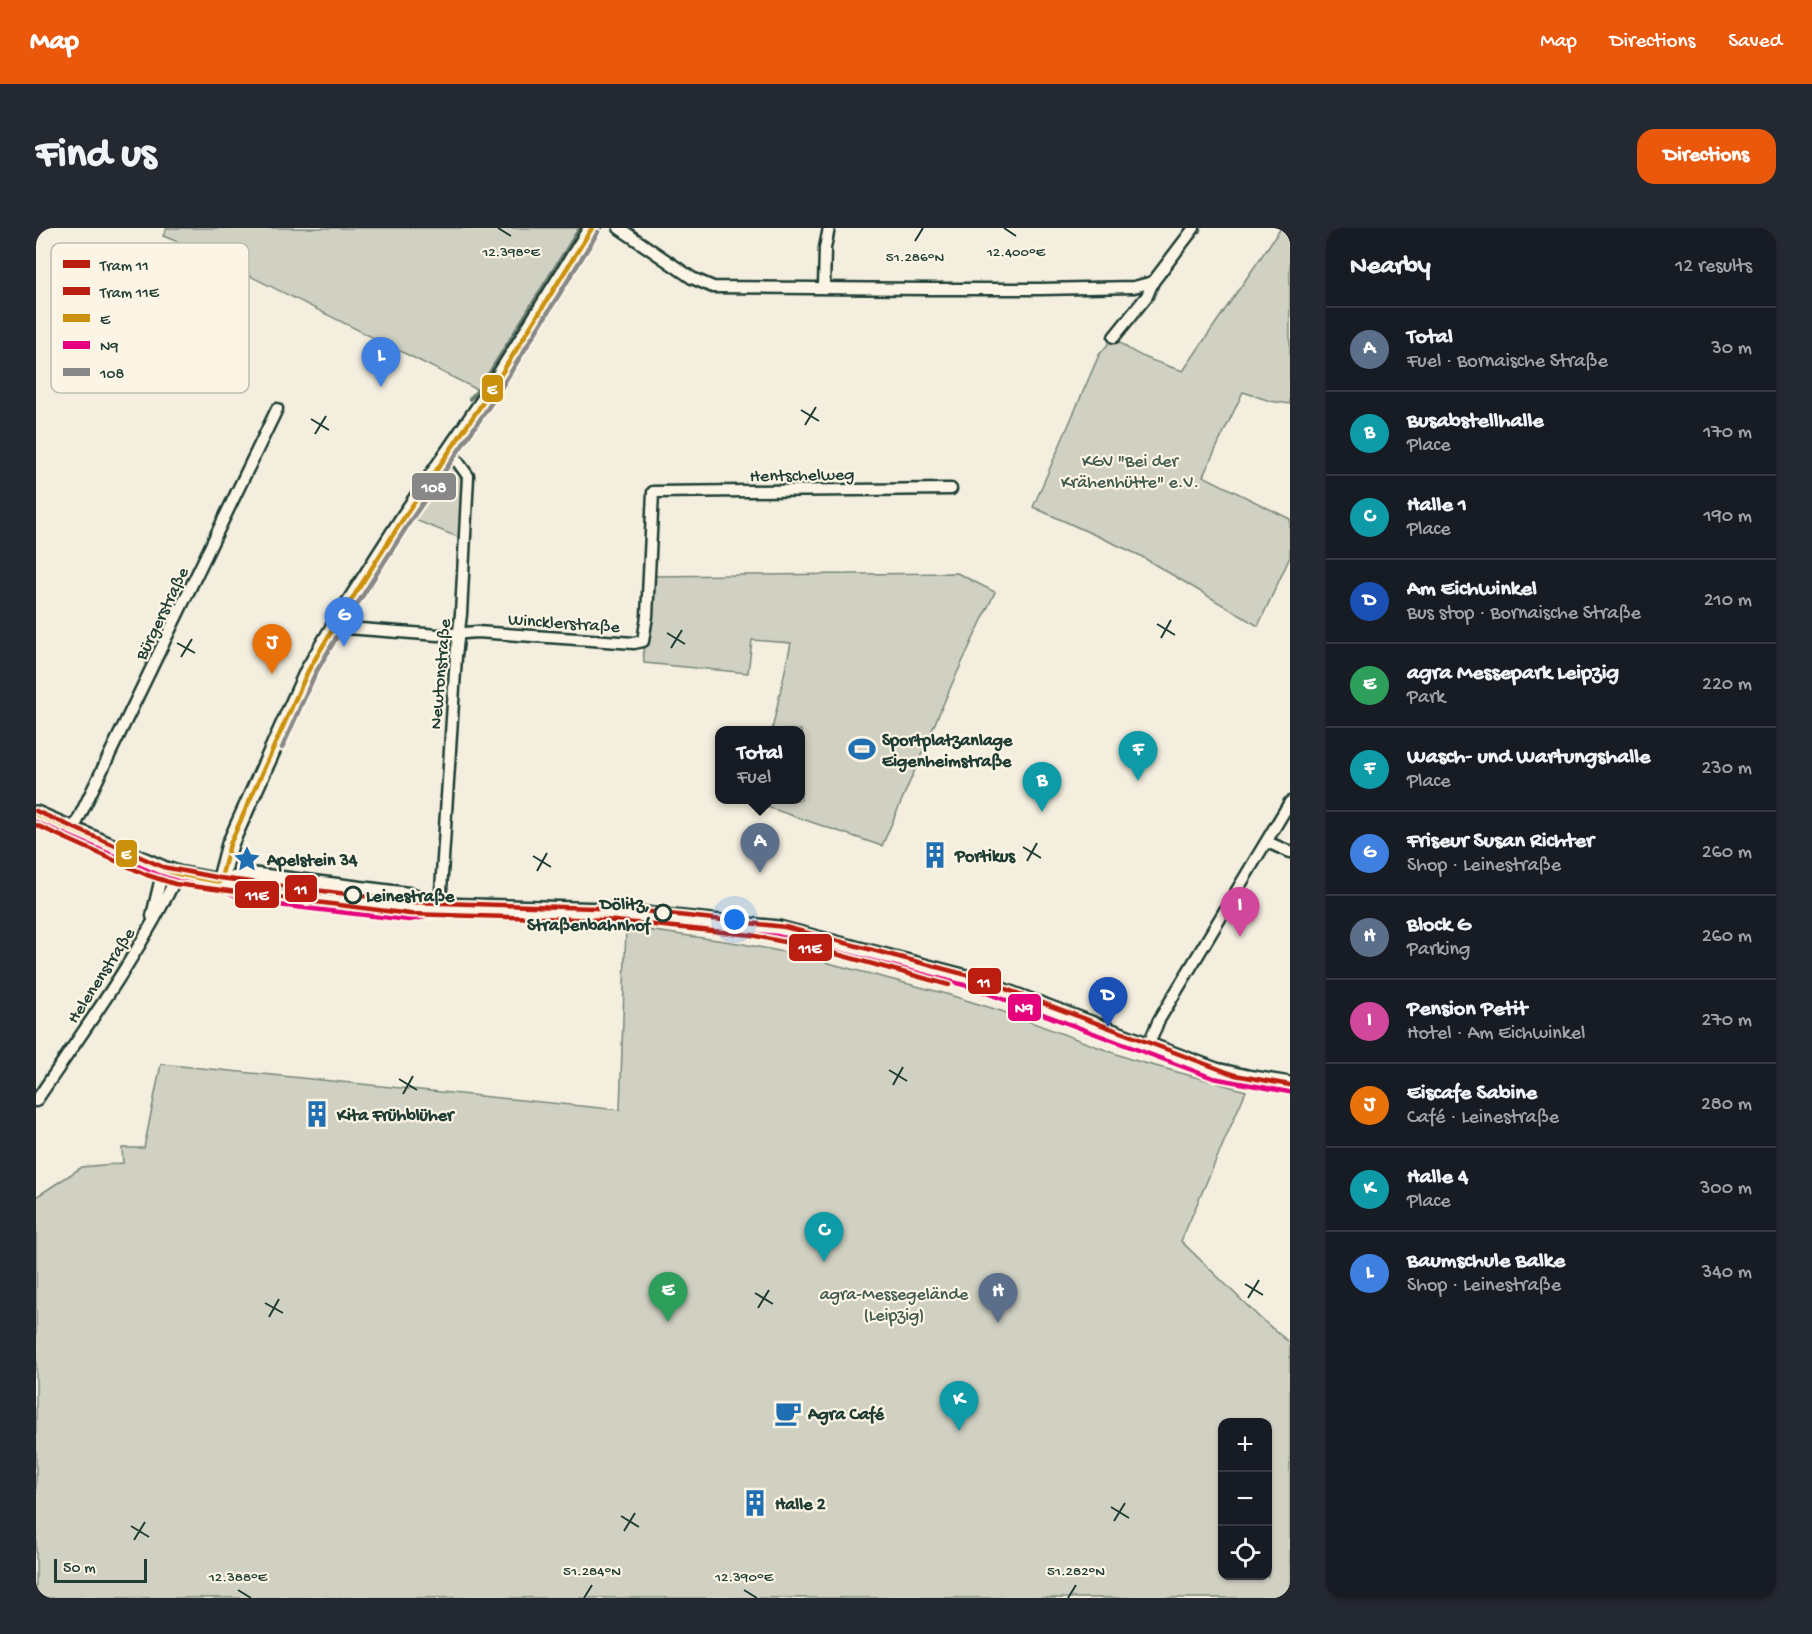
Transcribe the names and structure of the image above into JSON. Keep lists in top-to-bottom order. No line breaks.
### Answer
{"streets":{"street":["Hentschelweg","Bürgerstraße","Wincklerstraße","Newtonstraße","Helenenstraße"]},"crossings":[["Hentschelweg","Wincklerstraße"],["Wincklerstraße","Newtonstraße"]],"parks":["KGV \"Bei der Krähenhütte\" e.V.","agra-Messegelände (Leipzig)"],"places":{"sports":["Sportplatzanlage Eigenheimstraße"],"building":["Portikus","Kita Frühblüher","Halle 2"],"place":["Apelstein 34"],"other":["Leinestraße","Dölitz, Straßenbahnhof"],"cafe":["Agra Café"]},"lines":["transit line E","transit line 108","tram line 11","transit line N9","tram line 11E"],"legend":["Tram 11","Tram 11E","E","N9","108"],"scale_bar":"50 m","page":{"header":"Map","nav":["Map","Directions","Saved"],"buttons":"Directions","title":"Find us","heading":["Nearby","12 results"],"list":[{"mark":"A","name":"Total","note":"Fuel · Bornaische Straße","value":"30 m"},{"mark":"B","name":"Busabstellhalle","note":"Place","value":"170 m"},{"mark":"C","name":"Halle 1","note":"Place","value":"190 m"},{"mark":"D","name":"Am Eichwinkel","note":"Bus stop · Bornaische Straße","value":"210 m"},{"mark":"E","name":"agra Messepark Leipzig","note":"Park","value":"220 m"},{"mark":"F","name":"Wasch- und Wartungshalle","note":"Place","value":"230 m"},{"mark":"G","name":"Friseur Susan Richter","note":"Shop · Leinestraße","value":"260 m"},{"mark":"H","name":"Block G","note":"Parking","value":"260 m"},{"mark":"I","name":"Pension Petit","note":"Hotel · Am Eichwinkel","value":"270 m"},{"mark":"J","name":"Eiscafe Sabine","note":"Café · Leinestraße","value":"280 m"},{"mark":"K","name":"Halle 4","note":"Place","value":"300 m"},{"mark":"L","name":"Baumschule Balke","note":"Shop · Leinestraße","value":"340 m"}],"pins":["L","G","J","F","B","A","I","D","C","E","H","K"],"popup":["Total","Fuel"],"map_buttons":["+","−"],"scale":"50 m"},"coordinates":["12.400°E","12.398°E","51.286°N","51.284°N","51.282°N","12.388°E","12.390°E"]}
